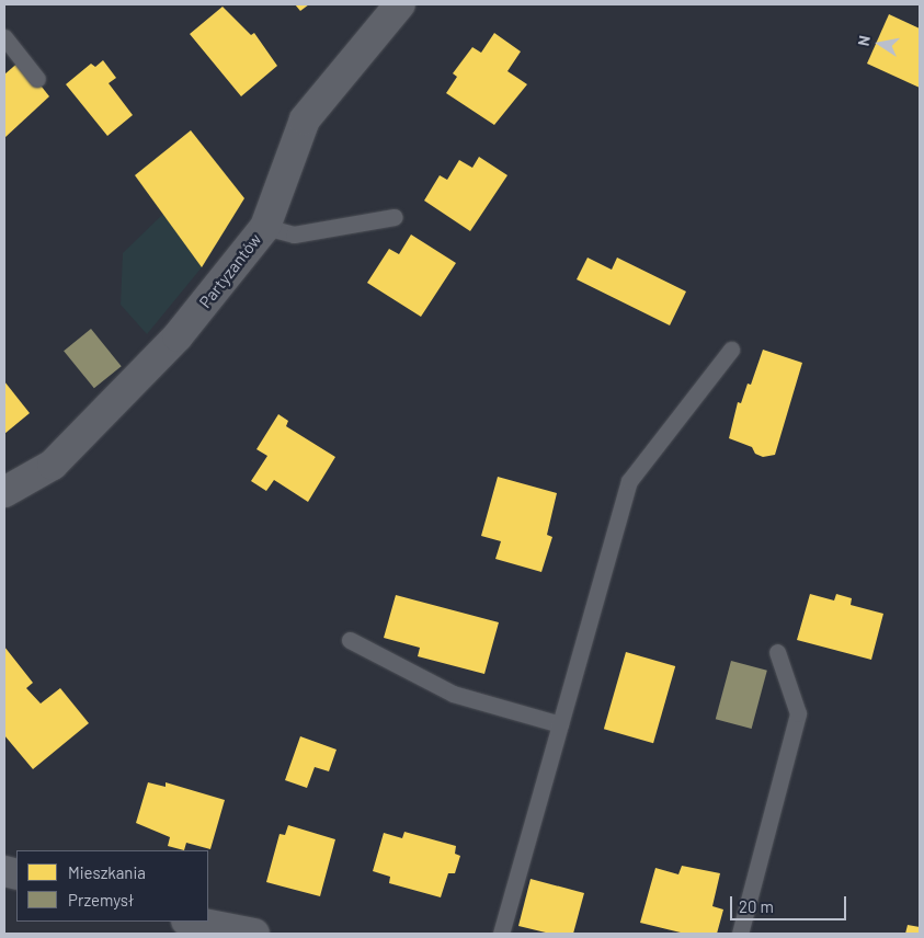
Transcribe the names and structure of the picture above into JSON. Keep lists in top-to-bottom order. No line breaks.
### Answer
{"streets":{"street":["Partyzantów"]},"legend":["Mieszkania","Przemysł"],"scale_bar":"20 m","north":"left"}
